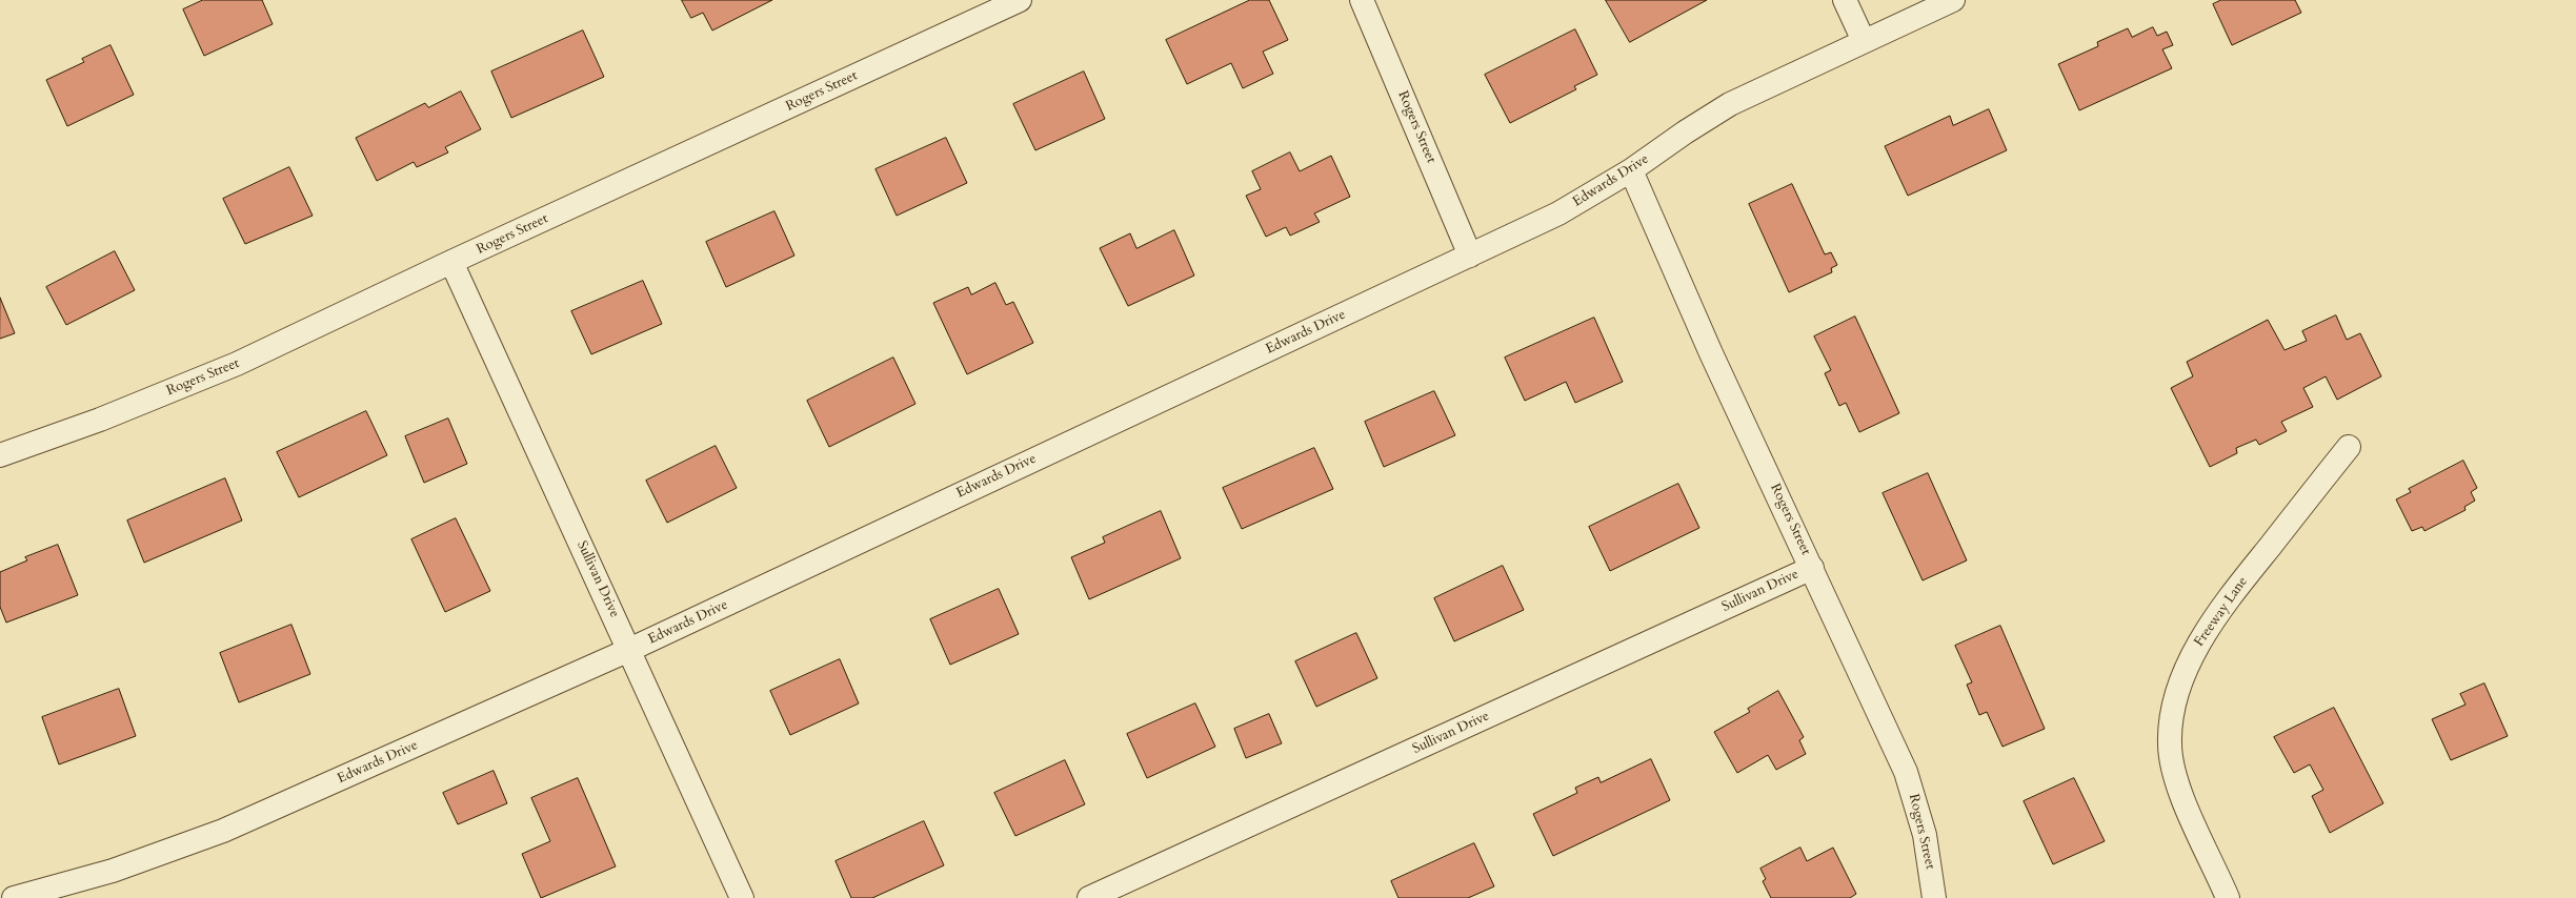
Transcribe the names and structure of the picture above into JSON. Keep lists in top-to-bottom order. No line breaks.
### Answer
{"streets":{"street":["Rogers Street","Edwards Drive","Sullivan Drive","Freeway Lane"]},"crossings":[["Rogers Street","Edwards Drive"],["Rogers Street","Sullivan Drive"],["Edwards Drive","Sullivan Drive"]]}
